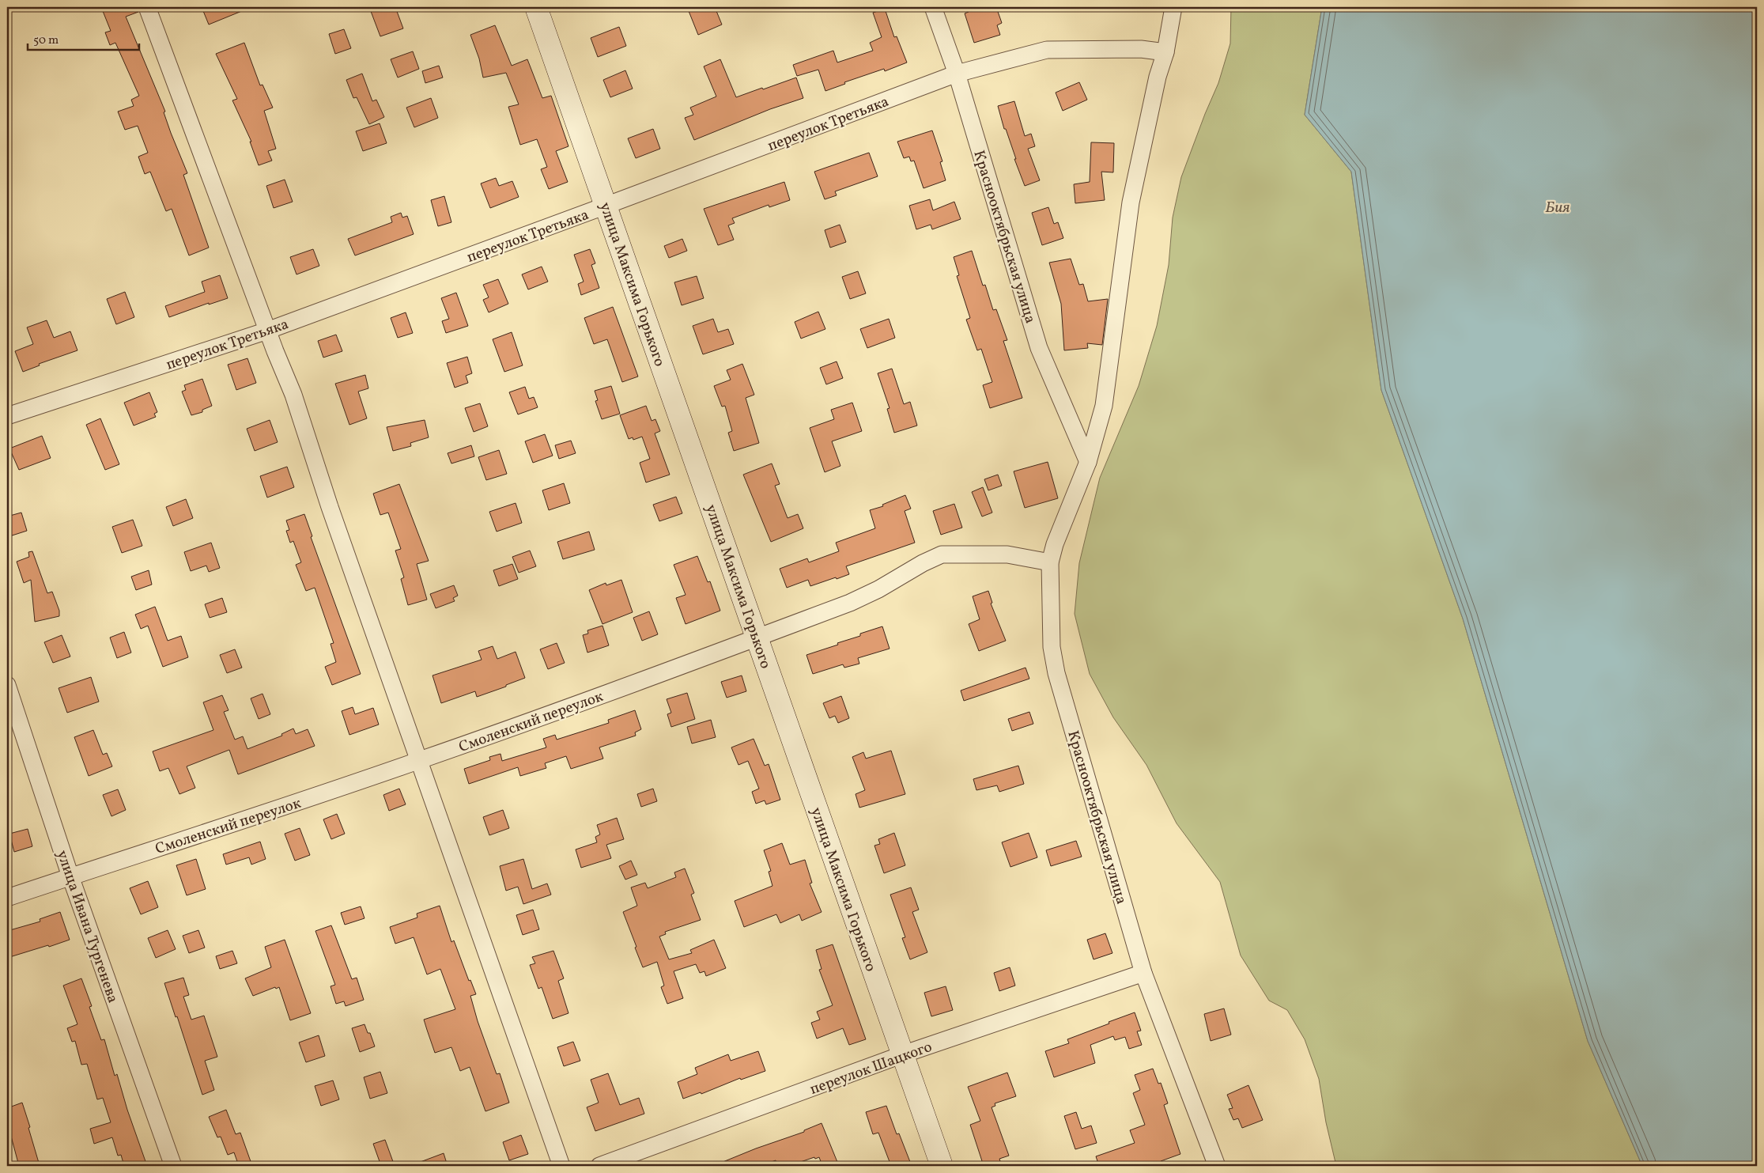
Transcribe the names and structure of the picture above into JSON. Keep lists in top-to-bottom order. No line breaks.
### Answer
{"streets":{"main road":["улица Максима Горького"],"street":["переулок Третьяка","Краснооктябрьская улица","Смоленский переулок","улица Ивана Тургенева","переулок Шацкого"]},"crossings":[["переулок Третьяка","Краснооктябрьская улица"],["переулок Третьяка","улица Максима Горького"],["Краснооктябрьская улица","Смоленский переулок"],["Краснооктябрьская улица","переулок Шацкого"],["улица Максима Горького","Смоленский переулок"],["улица Максима Горького","переулок Шацкого"],["Смоленский переулок","улица Ивана Тургенева"]],"water":["Бия"],"scale_bar":"50 m"}
